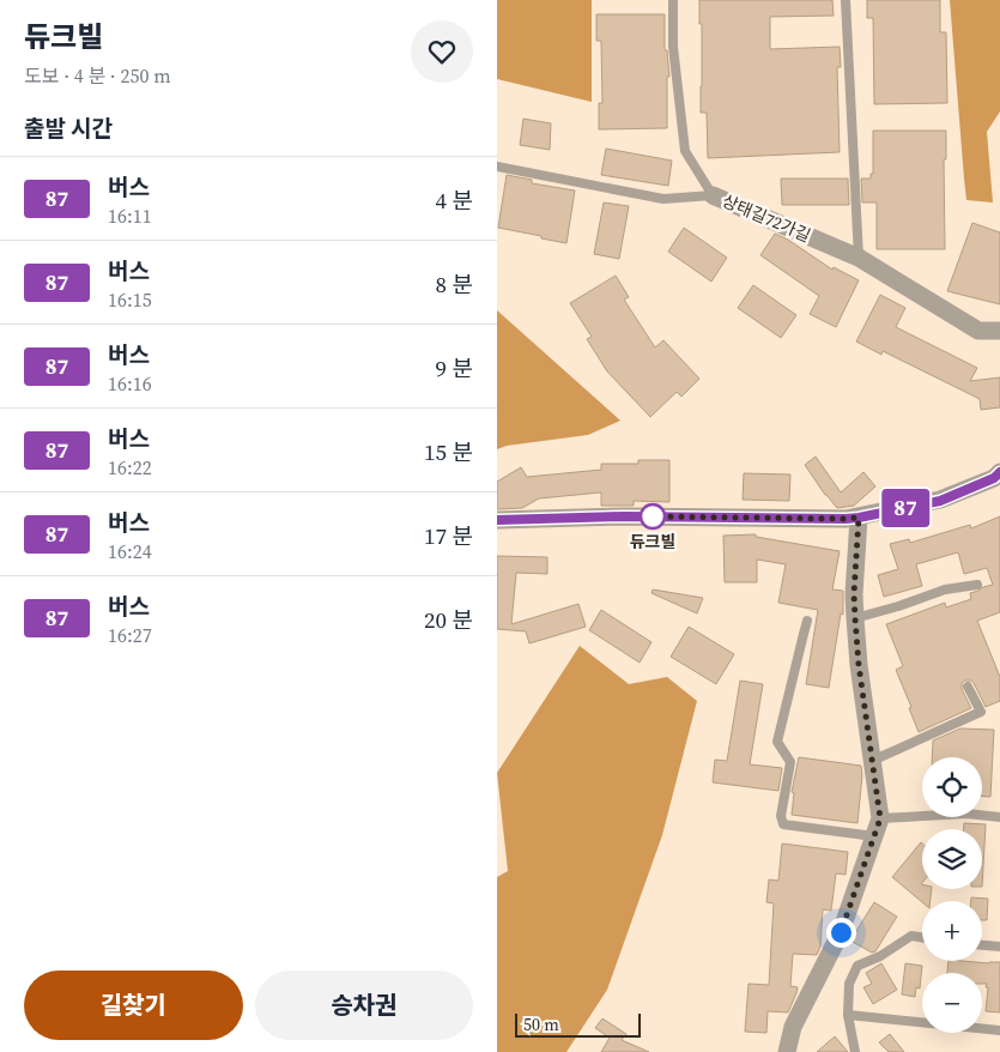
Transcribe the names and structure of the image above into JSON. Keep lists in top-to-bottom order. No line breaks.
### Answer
{"streets":{"street":["상태길72가길"]},"places":["듀크빌"],"lines":["bus line 87"],"scale_bar":"50 m","page":{"heading":[["듀크빌","도보 · 4 분 · 250 m"],"출발 시간"],"on_map":"87","list":[{"mark":"87","name":"버스","note":"16:11","value":"4 분"},{"mark":"87","name":"버스","note":"16:15","value":"8 분"},{"mark":"87","name":"버스","note":"16:16","value":"9 분"},{"mark":"87","name":"버스","note":"16:22","value":"15 분"},{"mark":"87","name":"버스","note":"16:24","value":"17 분"},{"mark":"87","name":"버스","note":"16:27","value":"20 분"}],"map_buttons":["+","−"],"buttons":["길찾기","승차권"],"scale":"50 m"}}
